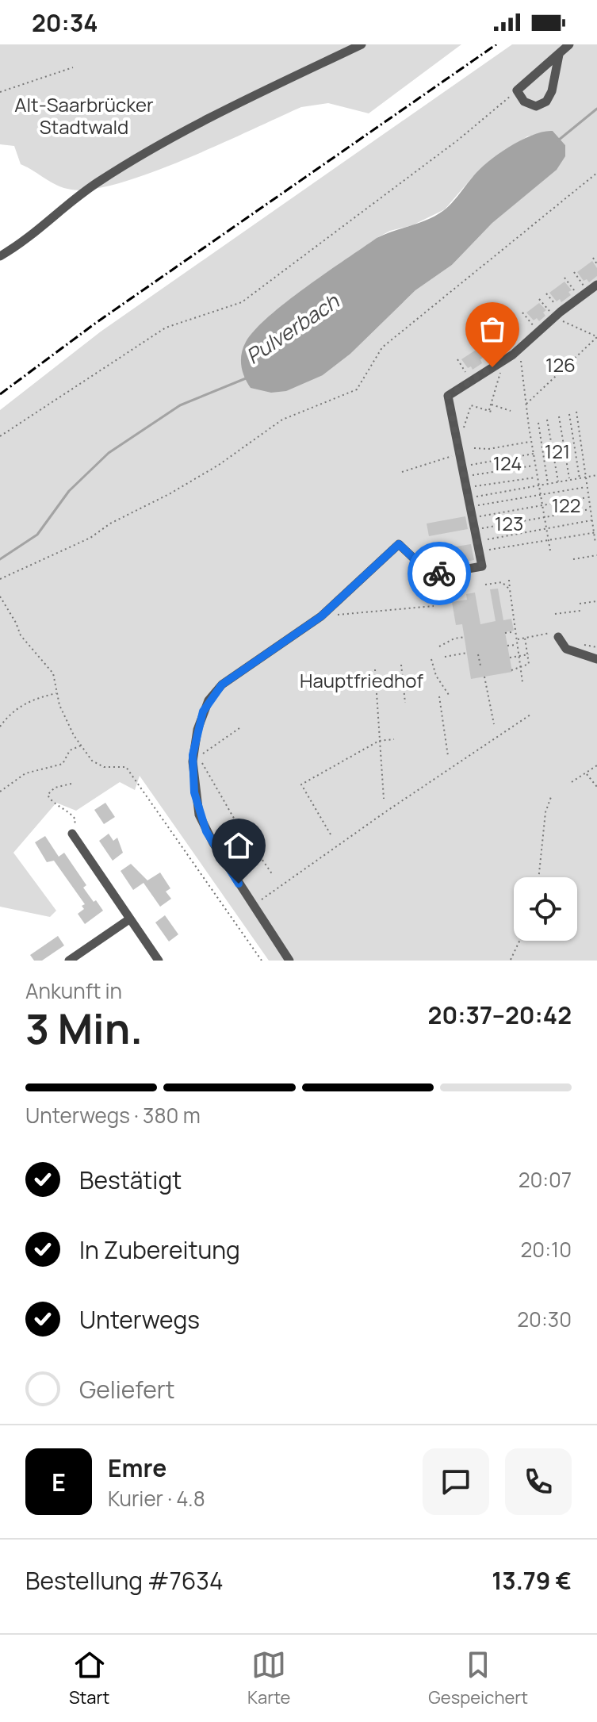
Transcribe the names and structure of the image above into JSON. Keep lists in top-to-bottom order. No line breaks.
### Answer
{"water":["Pulverbach"],"parks":["Alt-Saarbrücker Stadtwald","126","121","124","122","123","Hauptfriedhof"],"page":{"status":"20:34","heading":["3 Min.","Ankunft in","20:37–20:42"],"panel":["Emre","Kurier · 4.8","Bestellung #7634","13.79 €"],"bar":"Unterwegs · 380 m","list":[["Bestätigt","20:07"],["In Zubereitung","20:10"],["Unterwegs","20:30"],"Geliefert"],"round":"E","tabs":["Start","Karte","Gespeichert"]}}
